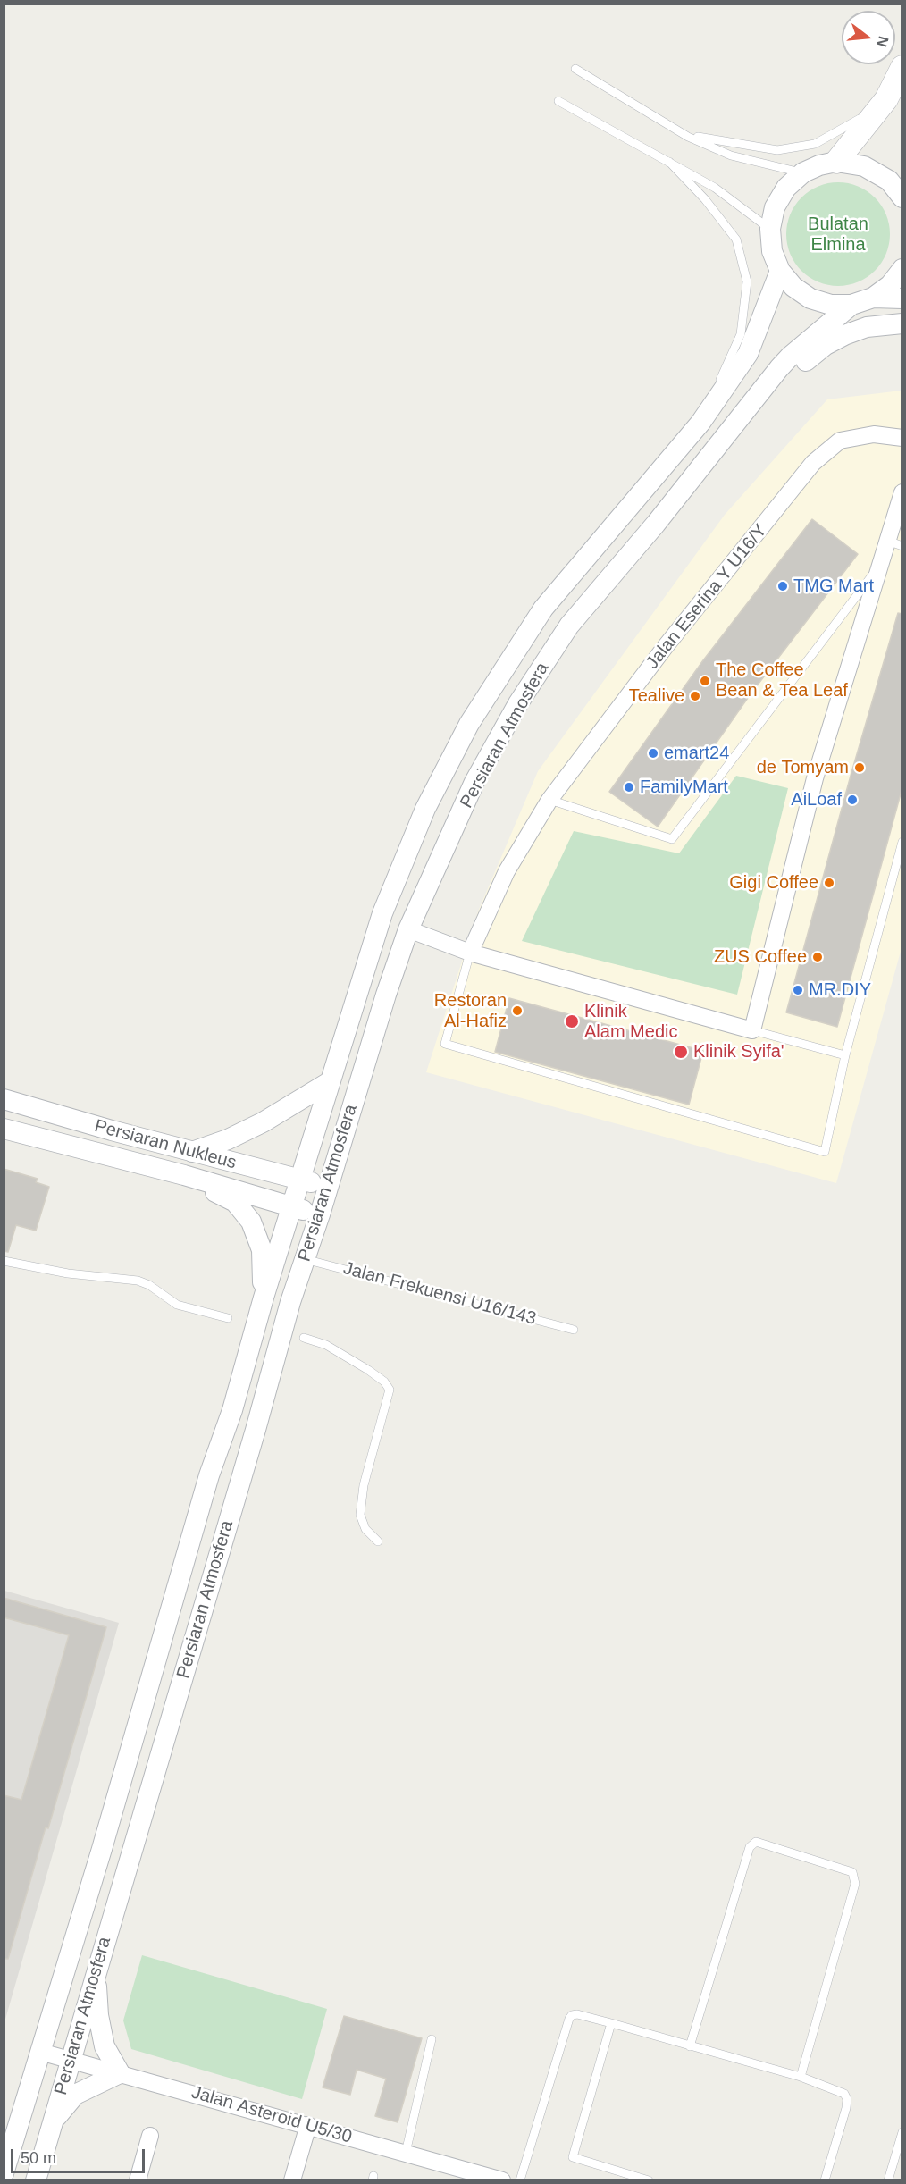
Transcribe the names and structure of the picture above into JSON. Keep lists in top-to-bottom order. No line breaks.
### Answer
{"streets":{"street":["Jalan Eserina Y U16/Y","Persiaran Atmosfera","Persiaran Nukleus","Jalan Asteroid U5/30"],"lane":["Jalan Frekuensi U16/143"]},"crossings":[["Persiaran Atmosfera","Persiaran Nukleus"],["Persiaran Atmosfera","Jalan Frekuensi U16/143"],["Persiaran Atmosfera","Jalan Asteroid U5/30"]],"parks":["Bulatan Elmina"],"places":["TMG Mart","The Coffee Bean & Tea Leaf","Tealive","emart24","de Tomyam","FamilyMart","AiLoaf","Gigi Coffee","ZUS Coffee","MR.DIY","Restoran Al-Hafiz","Klinik Alam Medic","Klinik Syifa'"],"scale_bar":"50 m","north":"right"}
